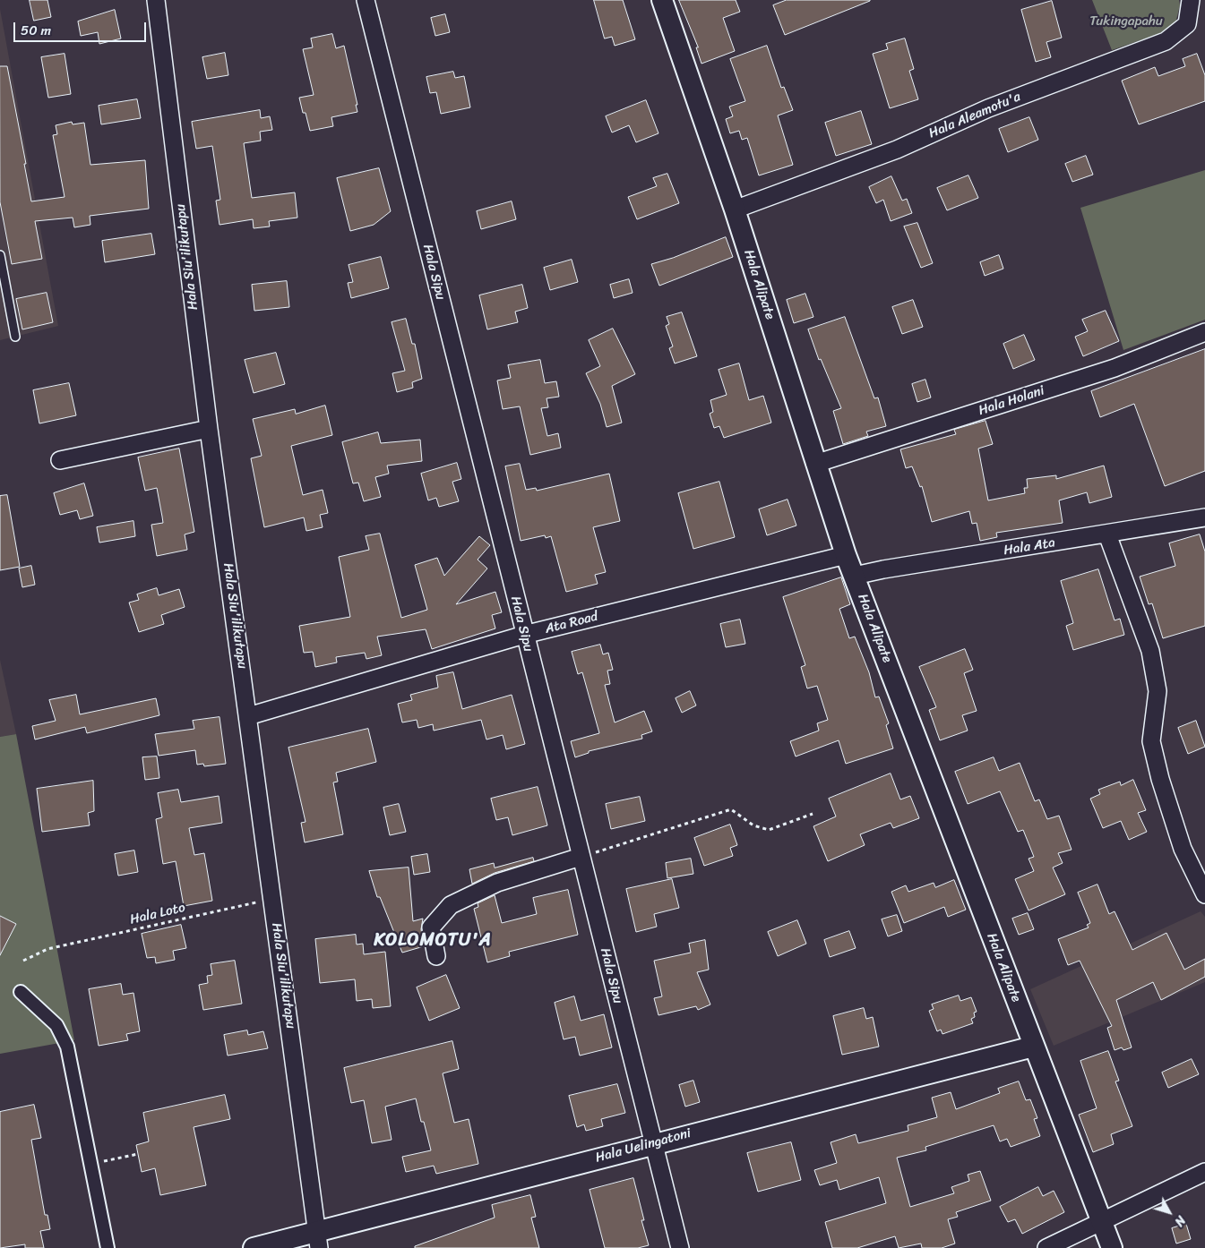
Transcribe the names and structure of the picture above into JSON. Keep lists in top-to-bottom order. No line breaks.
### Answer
{"streets":{"street":["Hala Aleamotu'a","Hala Siu'ilikutapu","Hala Sipu","Hala Alipate","Hala Holani","Hala Ata","Ata Road","Hala Uelingatoni"],"path":["Hala Loto"]},"crossings":[["Hala Aleamotu'a","Hala Alipate"],["Hala Siu'ilikutapu","Ata Road"],["Hala Siu'ilikutapu","Hala Loto"],["Hala Siu'ilikutapu","Hala Uelingatoni"],["Hala Sipu","Ata Road"],["Hala Sipu","Hala Uelingatoni"],["Hala Alipate","Hala Holani"],["Hala Alipate","Hala Ata"],["Hala Alipate","Ata Road"],["Hala Alipate","Hala Uelingatoni"]],"districts":["KOLOMOTU'A"],"parks":["Tukingapahu"],"scale_bar":"50 m","north":"bottom right"}
